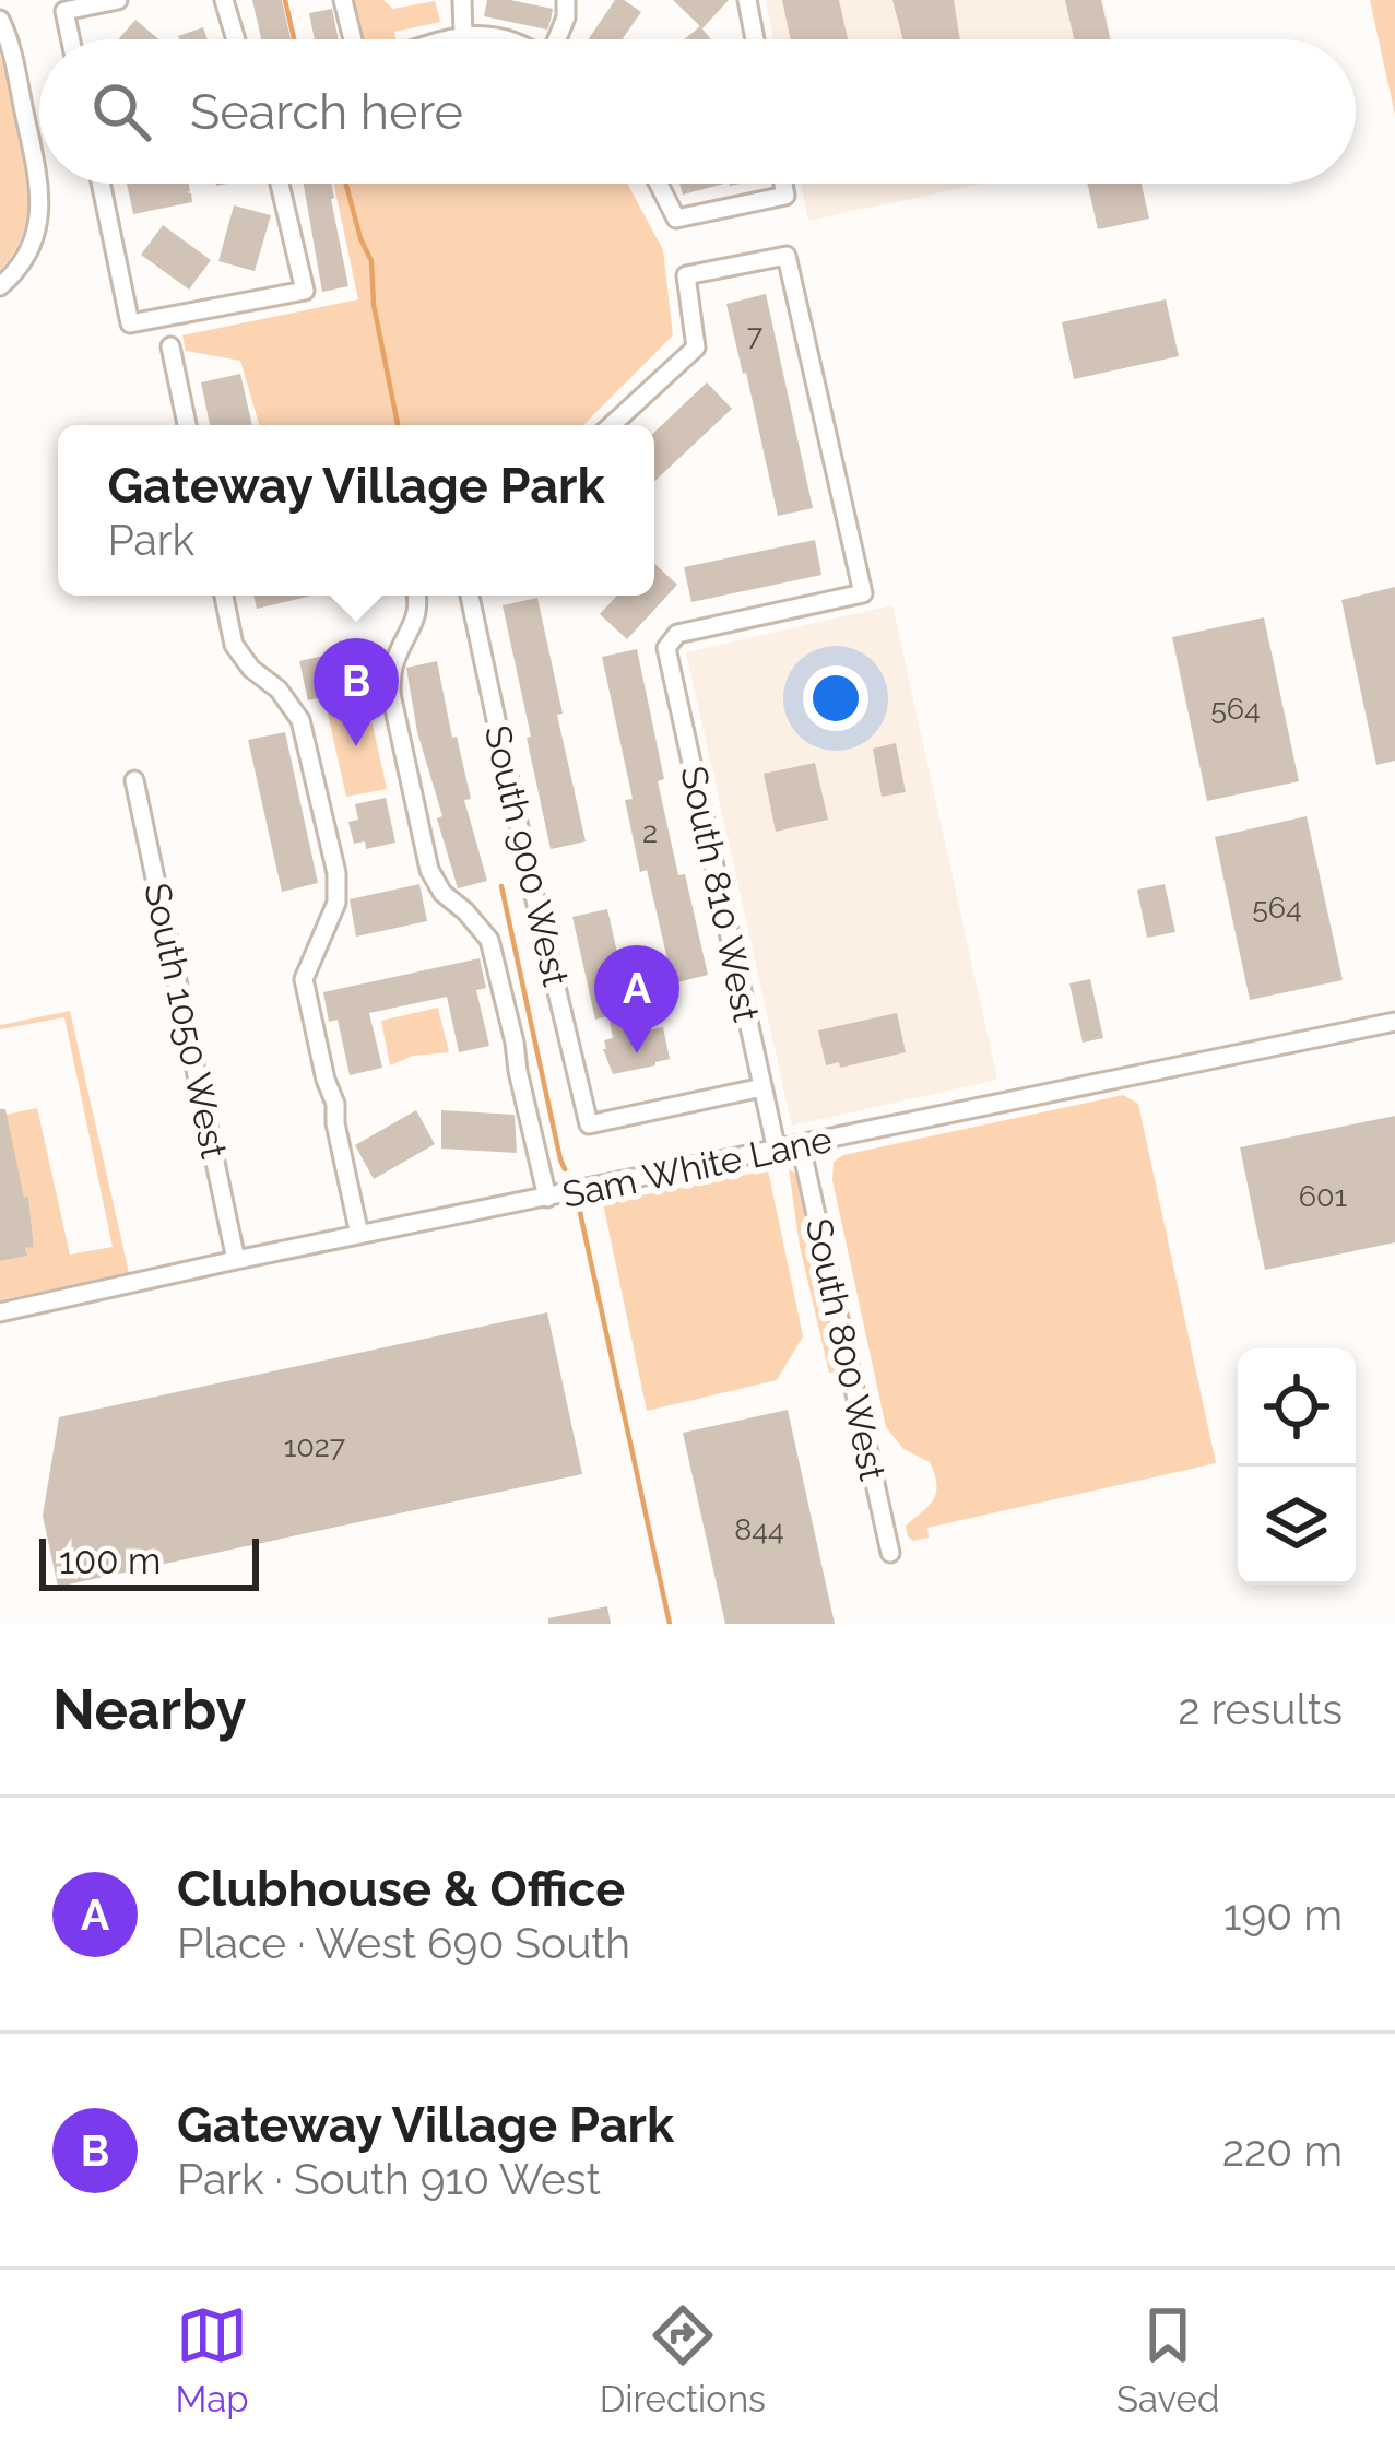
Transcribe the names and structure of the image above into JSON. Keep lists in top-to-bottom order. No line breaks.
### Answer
{"streets":{"street":["South 900 West","South 810 West","South 1050 West","Sam White Lane","South 800 West"]},"crossings":[["South 900 West","South 810 West"],["South 810 West","Sam White Lane"],["South 1050 West","Sam White Lane"],["Sam White Lane","South 800 West"]],"house_numbers":["7","564","2","564","601","1027","844"],"scale_bar":"100 m","page":{"search":"Search here","popup":["Gateway Village Park","Park"],"pins":["B","A"],"scale":"100 m","heading":["Nearby","2 results"],"list":[{"mark":"A","name":"Clubhouse & Office","note":"Place · West 690 South","value":"190 m"},{"mark":"B","name":"Gateway Village Park","note":"Park · South 910 West","value":"220 m"}],"nav":["Map","Directions","Saved"]}}
